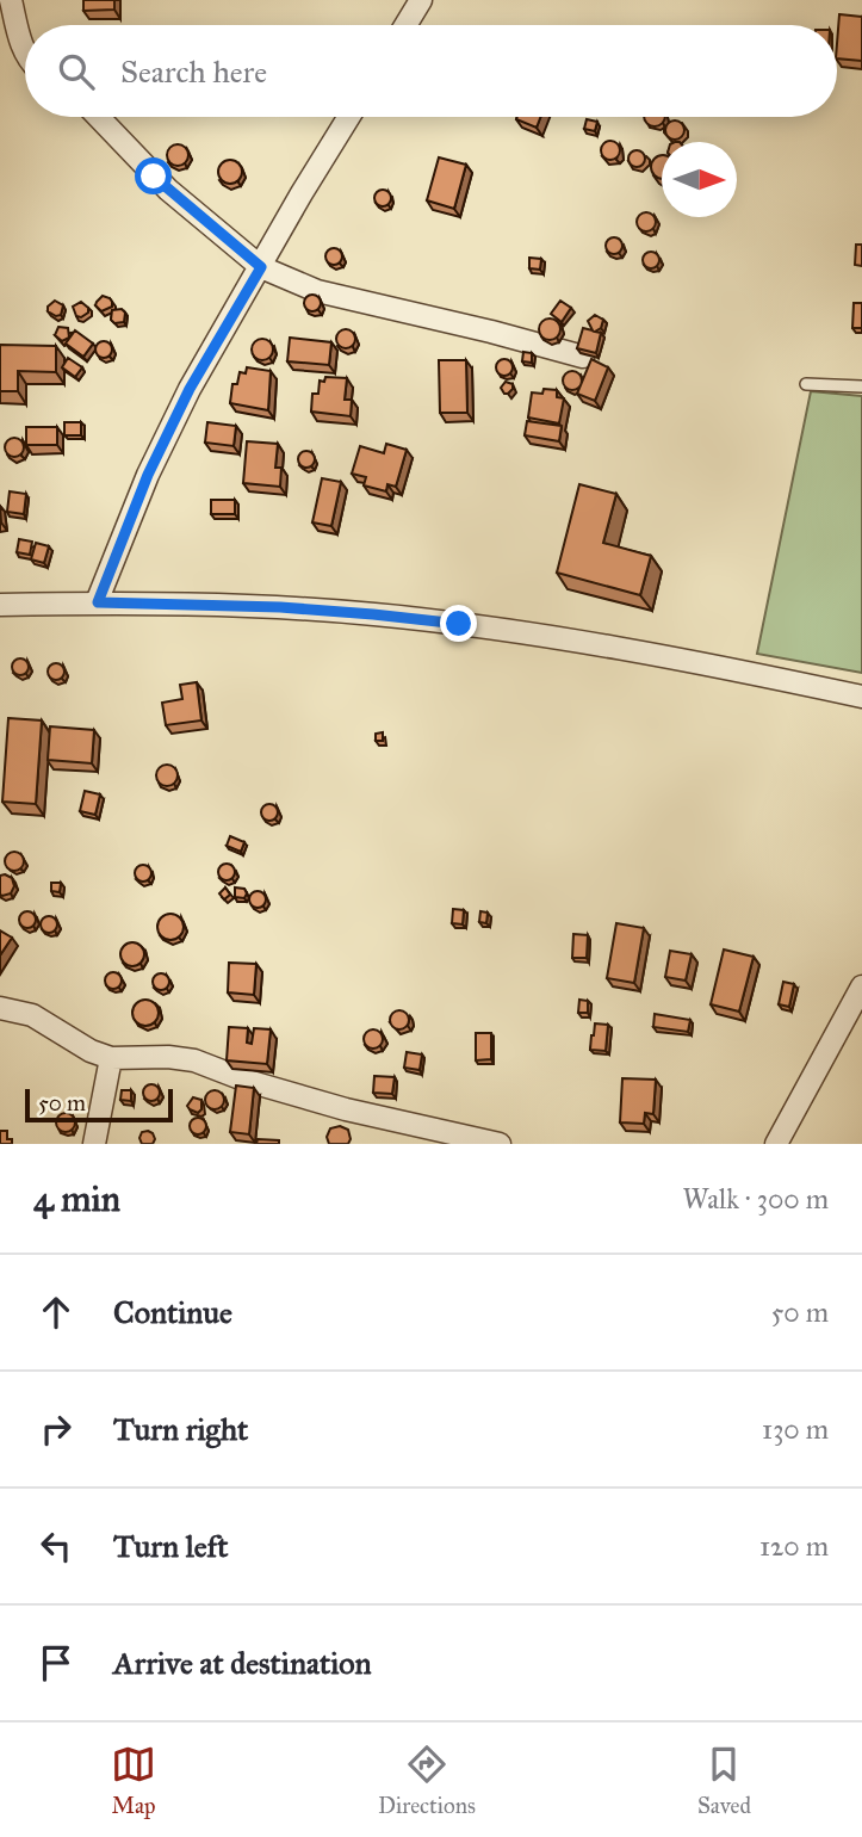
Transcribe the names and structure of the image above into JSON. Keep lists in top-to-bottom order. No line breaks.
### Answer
{"scale_bar":"50 m","north":"right","page":{"search":"Search here","scale":"50 m","heading":["4 min","Walk · 300 m"],"list":[["Continue","50 m"],["Turn right","130 m"],["Turn left","120 m"],"Arrive at destination"],"nav":["Map","Directions","Saved"]}}
